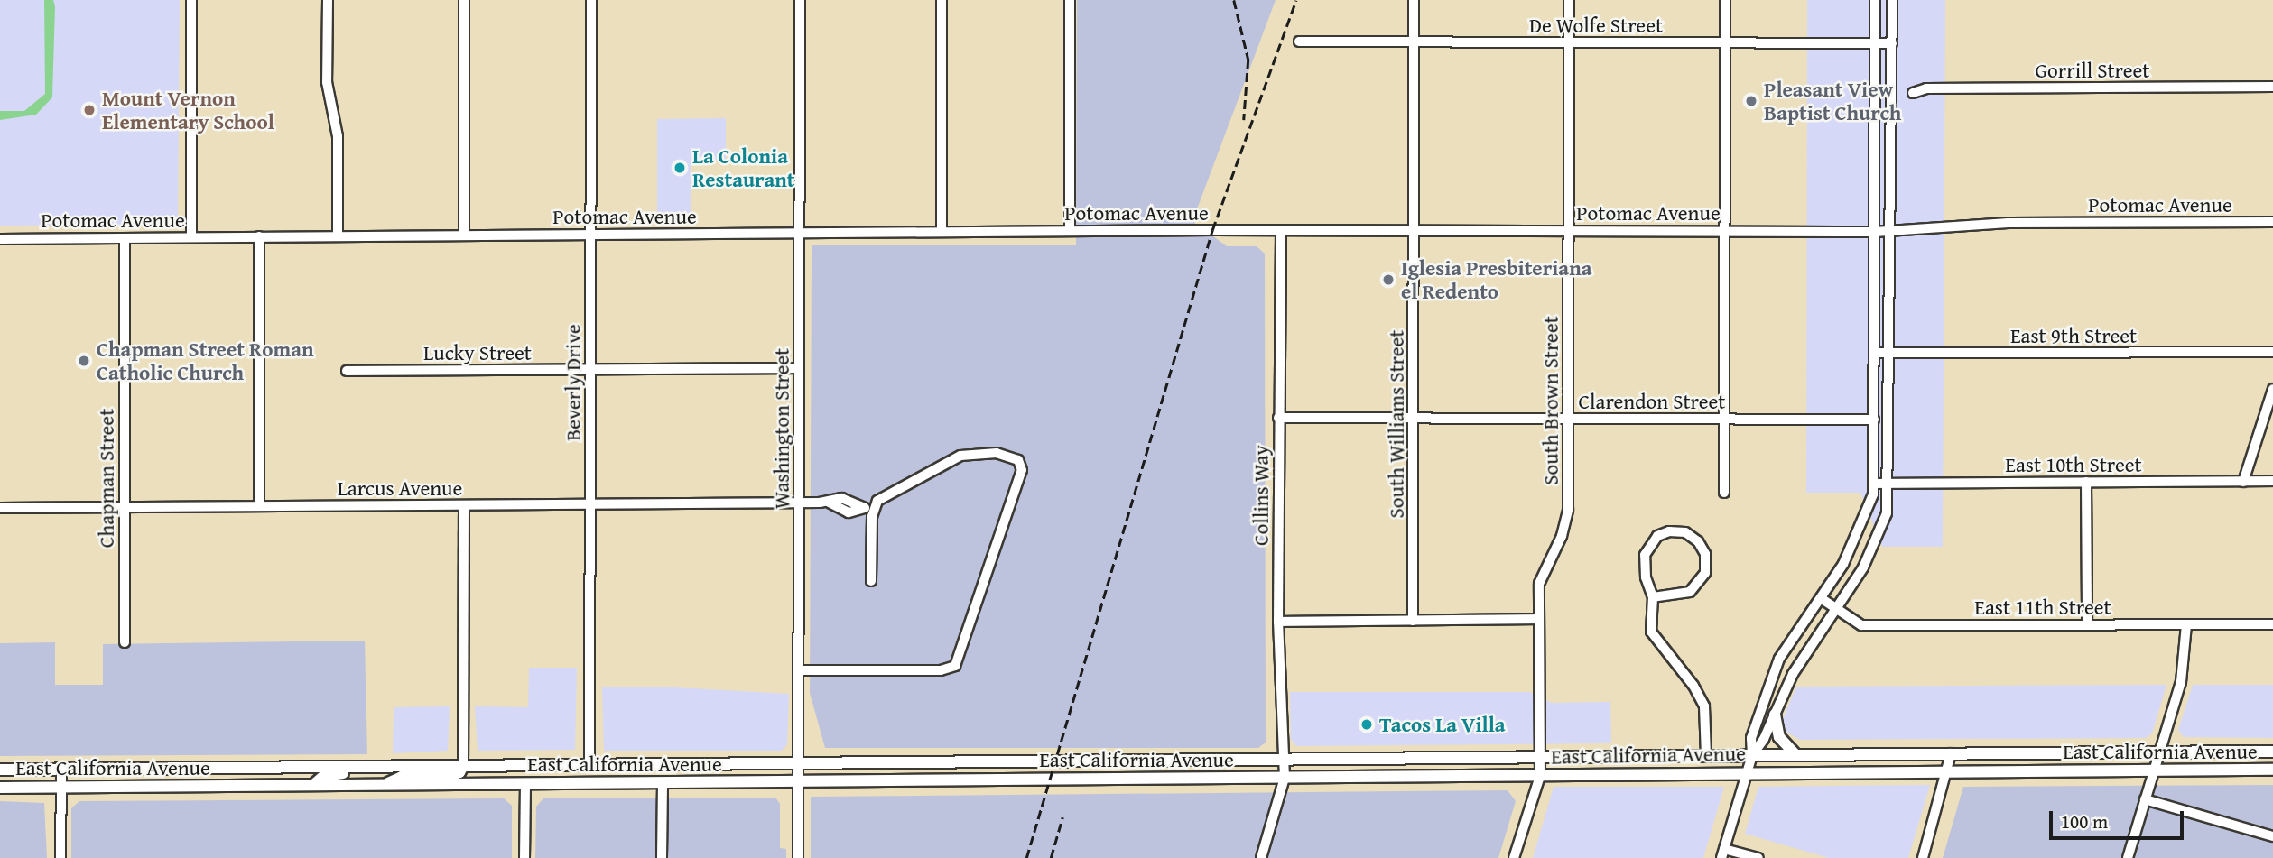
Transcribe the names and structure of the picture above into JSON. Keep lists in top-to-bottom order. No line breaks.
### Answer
{"streets":{"main road":["East California Avenue"],"street":["De Wolfe Street","Gorrill Street","Potomac Avenue","East 9th Street","Lucky Street","Beverly Drive","South Brown Street","Clarendon Street","South Williams Street","Washington Street","East 10th Street","Chapman Street","Larcus Avenue","Collins Way","East 11th Street"]},"crossings":[["De Wolfe Street","South Brown Street"],["De Wolfe Street","South Williams Street"],["Potomac Avenue","Beverly Drive"],["Potomac Avenue","South Brown Street"],["Potomac Avenue","South Williams Street"],["Potomac Avenue","Washington Street"],["Potomac Avenue","Chapman Street"],["Potomac Avenue","Collins Way"],["Lucky Street","Beverly Drive"],["Lucky Street","Washington Street"],["Beverly Drive","Larcus Avenue"],["Beverly Drive","East California Avenue"],["South Brown Street","Clarendon Street"],["South Brown Street","East California Avenue"],["Clarendon Street","South Williams Street"],["Clarendon Street","Collins Way"],["Washington Street","Larcus Avenue"],["Washington Street","East California Avenue"],["Chapman Street","Larcus Avenue"],["Collins Way","East California Avenue"]],"places":["Pleasant View Baptist Church","Mount Vernon Elementary School","La Colonia Restaurant","Iglesia Presbiteriana el Redento","Chapman Street Roman Catholic Church","Tacos La Villa"],"scale_bar":"100 m"}
